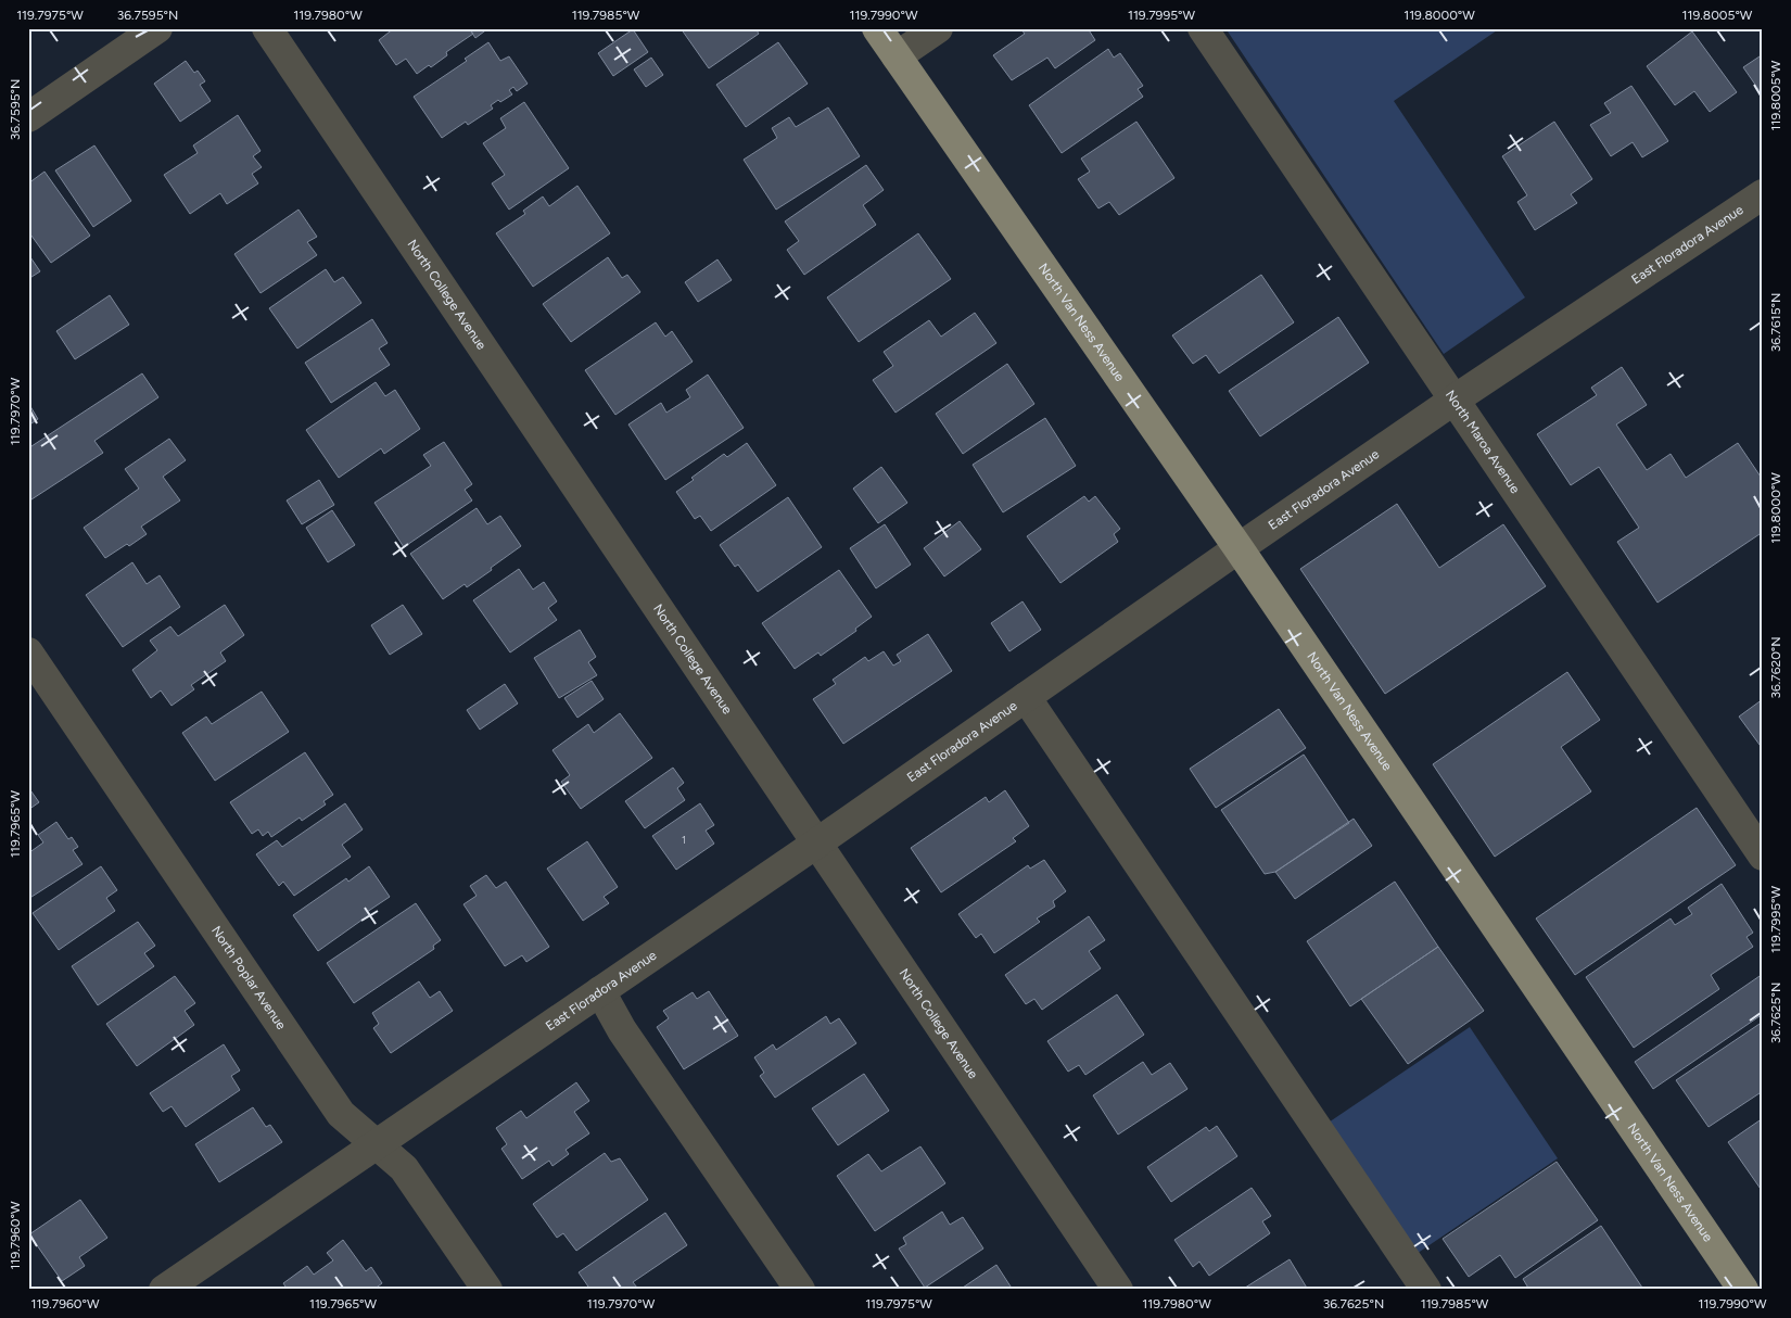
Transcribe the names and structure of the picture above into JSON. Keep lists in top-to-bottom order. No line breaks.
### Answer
{"streets":{"main road":["North Van Ness Avenue"],"street":["East Floradora Avenue","North College Avenue","North Maroa Avenue","North Poplar Avenue"]},"crossings":[["East Floradora Avenue","North College Avenue"],["East Floradora Avenue","North Van Ness Avenue"],["East Floradora Avenue","North Maroa Avenue"],["East Floradora Avenue","North Poplar Avenue"]],"house_numbers":["1"],"coordinates":["119.7975°W","36.7595°N","119.7980°W","119.7985°W","119.7990°W","119.7995°W","119.8000°W","119.8005°W","36.7615°N","119.7970°W","36.7620°N","119.7965°W","36.7625°N","119.7960°W"]}
